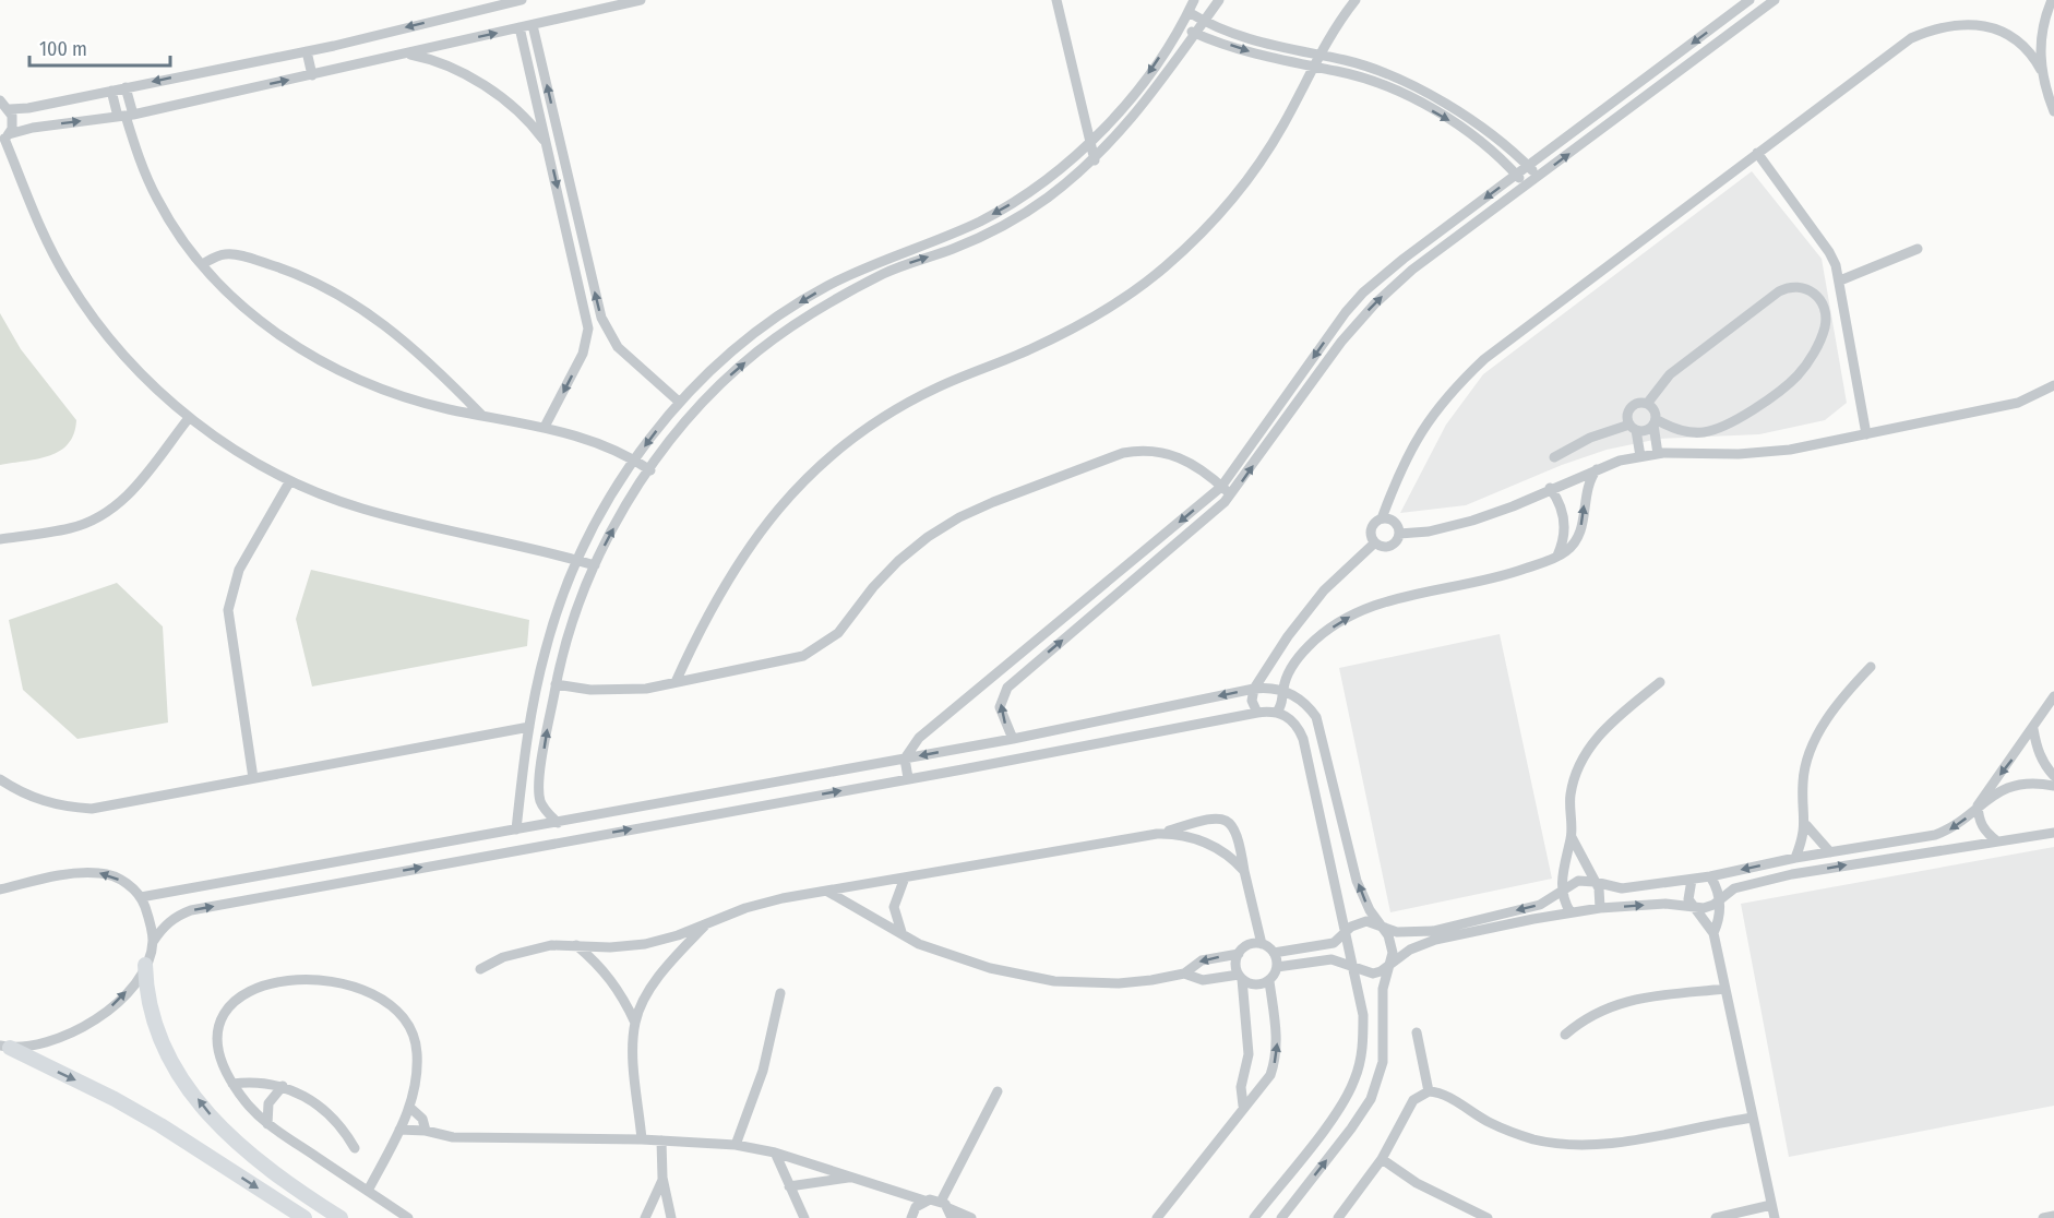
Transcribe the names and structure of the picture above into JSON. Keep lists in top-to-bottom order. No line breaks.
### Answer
{"scale_bar":"100 m"}
